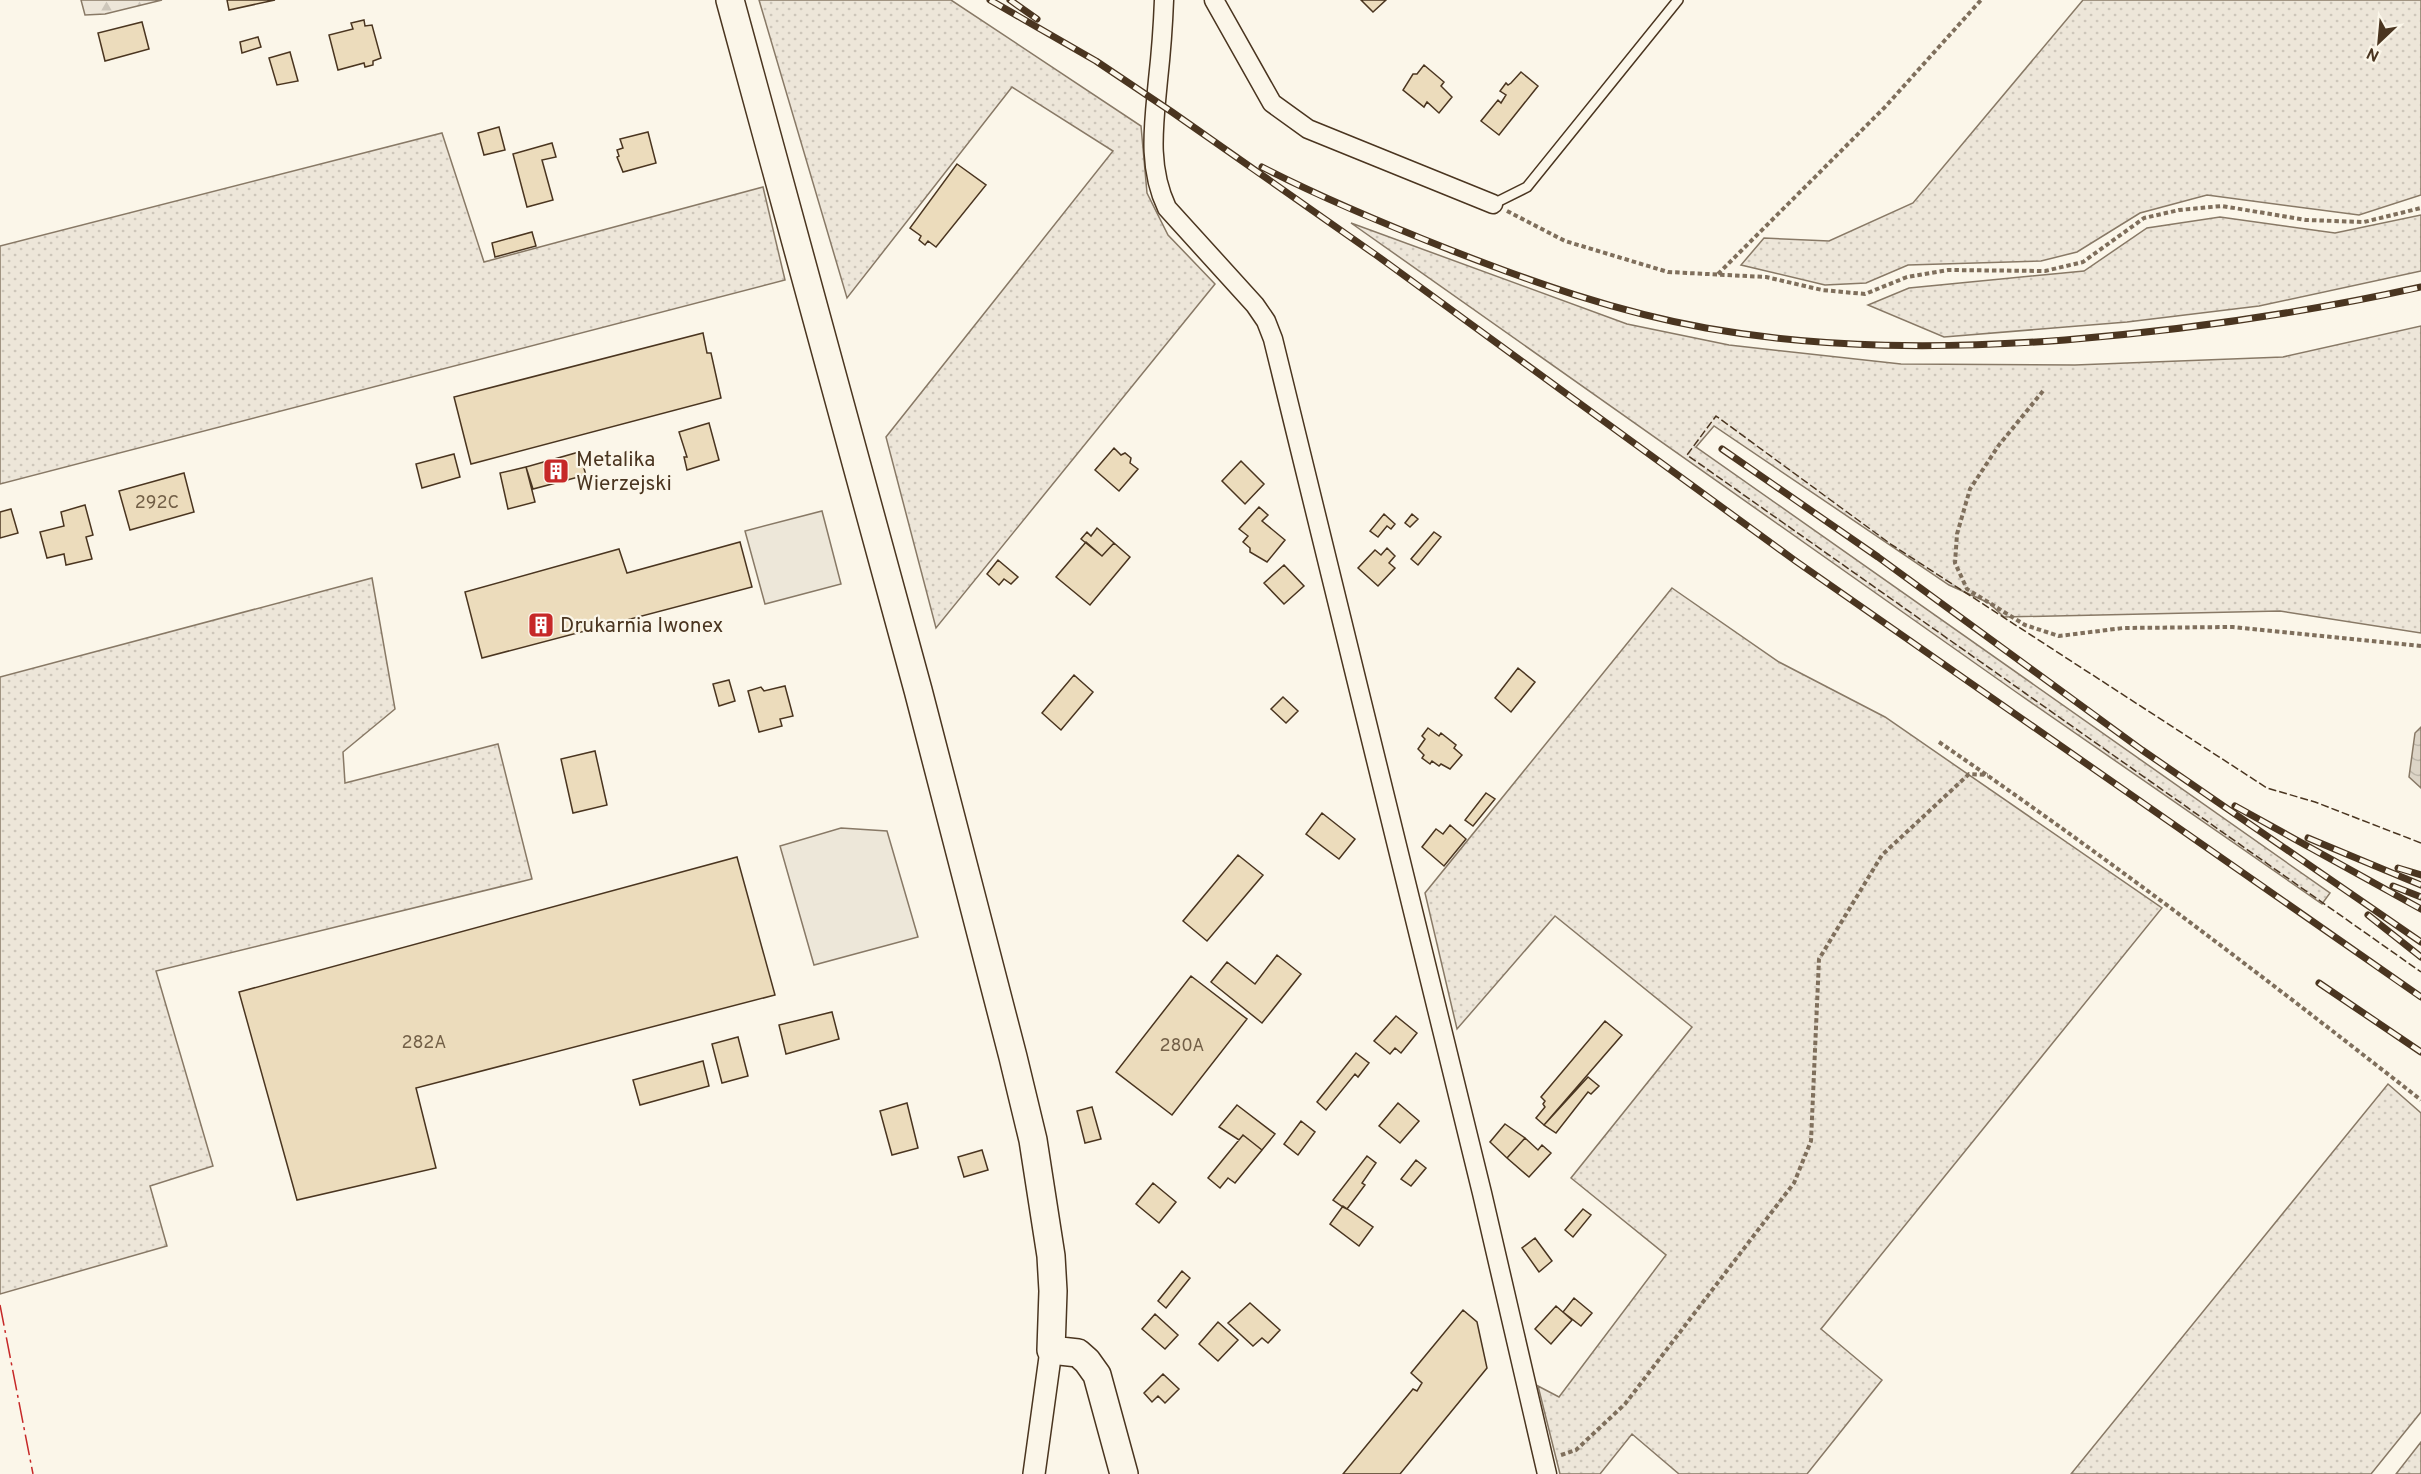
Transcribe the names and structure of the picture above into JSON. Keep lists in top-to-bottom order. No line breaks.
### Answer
{"places":{"building":["Metalika Wierzejski","Drukarnia Iwonex"]},"house_numbers":["292C","282A","280A"],"north":"bottom left"}
